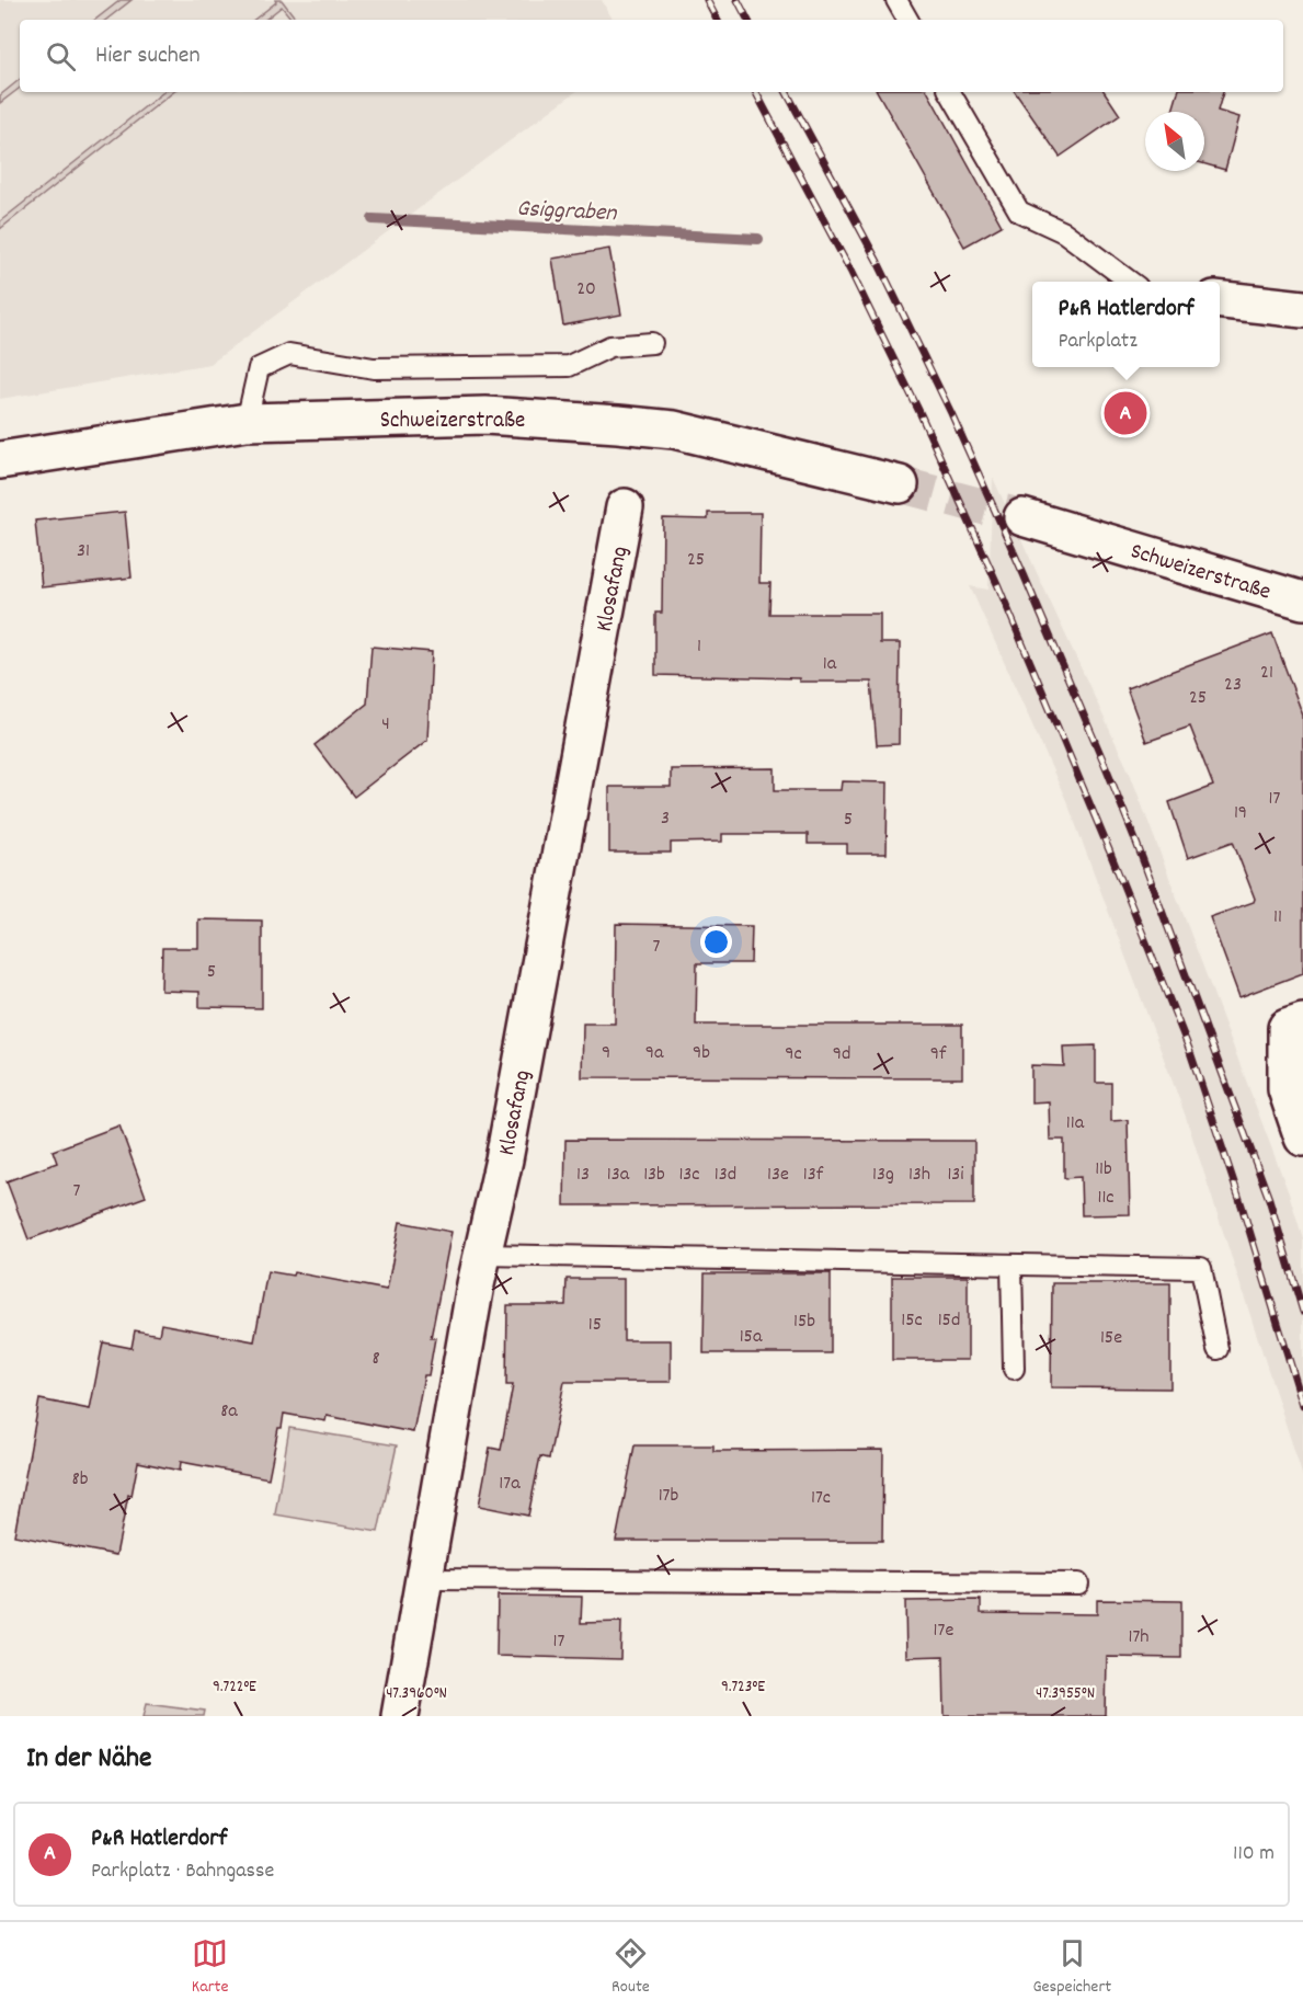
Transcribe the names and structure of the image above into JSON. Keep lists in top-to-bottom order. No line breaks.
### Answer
{"streets":{"street":["Schweizerstraße","Klosafang"]},"water":["Gsiggraben"],"house_numbers":["20","31","25","1","1a","21","23","25","4","17","19","3","5","11","7","5","9","9a","9b","9c","9d","9f","11a","11b","13","13a","13b","13c","13d","13e","13f","13g","13h","13i","7","11c","15c","15d","15b","15","15a","15e","8","8a","8b","17a","17b","17c","17e","17h","17"],"north":"top left","page":{"search":"Hier suchen","popup":["P&R Hatlerdorf","Parkplatz"],"pins":"A","heading":"In der Nähe","list":[{"mark":"A","name":"P&R Hatlerdorf","note":"Parkplatz · Bahngasse","value":"110 m"}],"nav":["Karte","Route","Gespeichert"]},"coordinates":["9.722°E","9.723°E","47.3960°N","47.3955°N"]}
